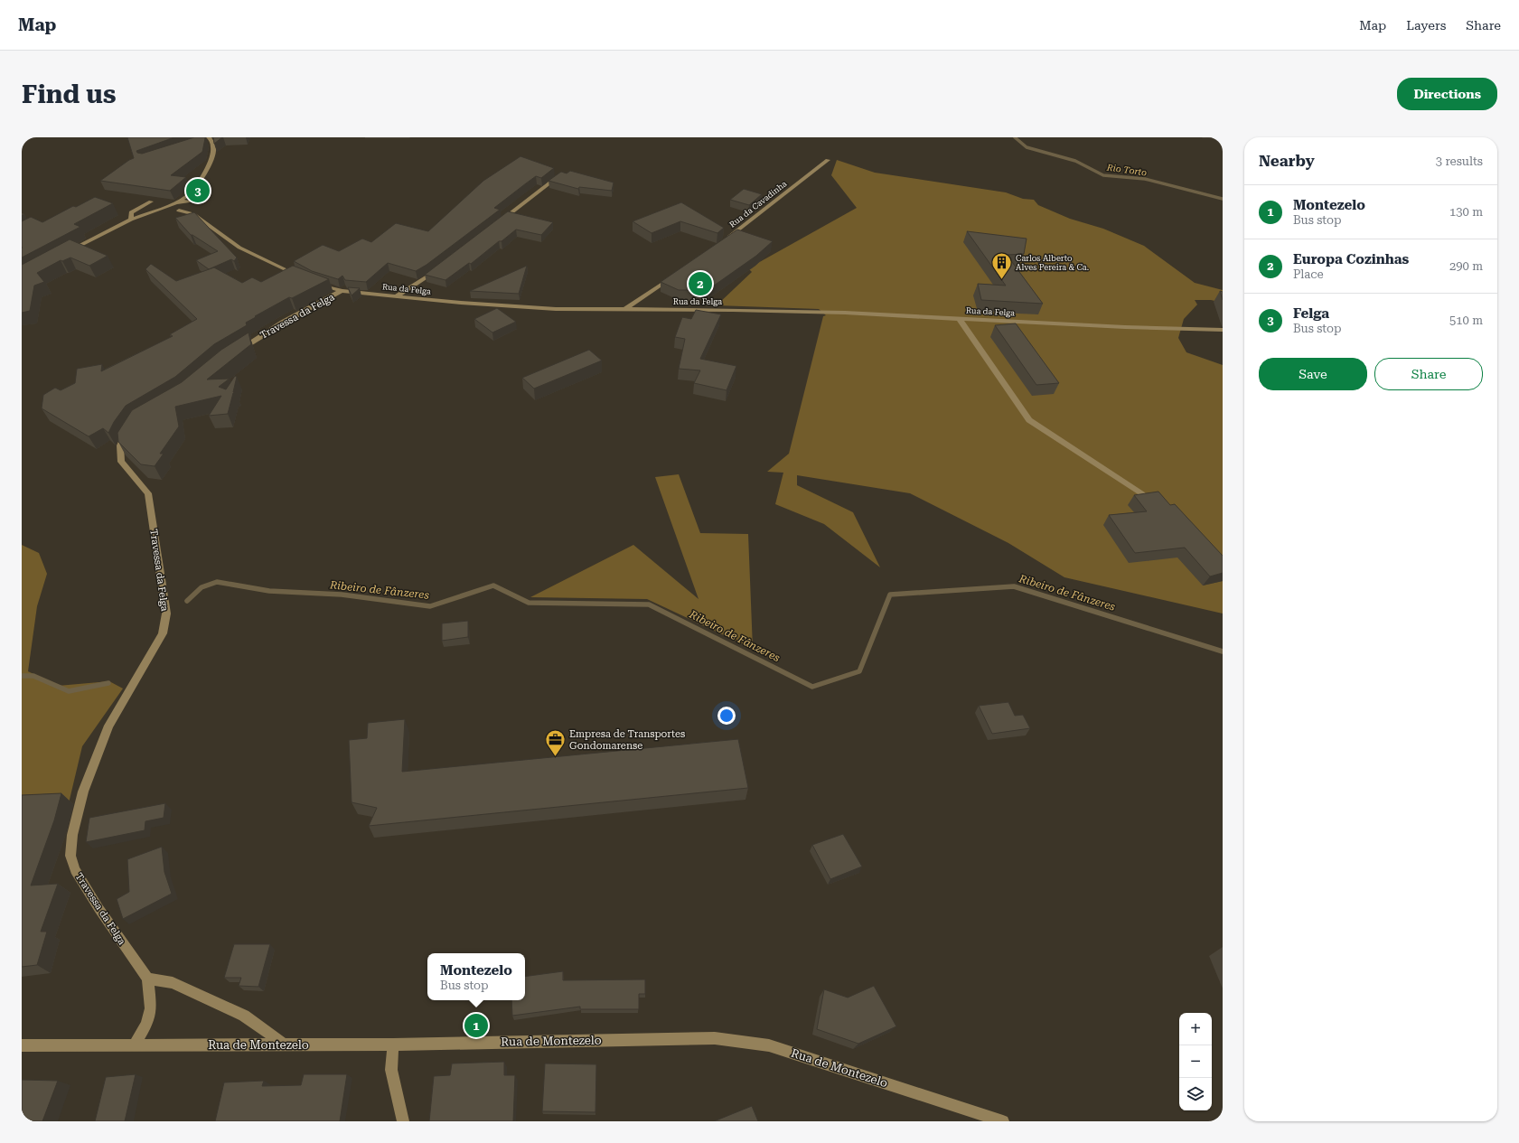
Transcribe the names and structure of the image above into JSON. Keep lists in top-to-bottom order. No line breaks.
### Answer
{"streets":{"street":["Rua da Cavadinha","Rua da Felga","Travessa da Felga","Rua de Montezelo"]},"crossings":[["Rua da Felga","Travessa da Felga"],["Travessa da Felga","Rua de Montezelo"]],"water":["Rio Torto","Ribeiro de Fânzeres"],"places":{"building":["Carlos Alberto Alves Pereira & Ca."],"office":["Empresa de Transportes Gondomarense"]},"page":{"header":"Map","nav":["Map","Layers","Share"],"buttons":["Directions",["Save","Share"]],"title":"Find us","heading":["Nearby","3 results"],"pins":["3","2","1"],"list":[{"mark":"1","name":"Montezelo","note":"Bus stop","value":"130 m"},{"mark":"2","name":"Europa Cozinhas","note":"Place","value":"290 m"},{"mark":"3","name":"Felga","note":"Bus stop","value":"510 m"}],"popup":["Montezelo","Bus stop"],"map_buttons":["+","−"]}}
